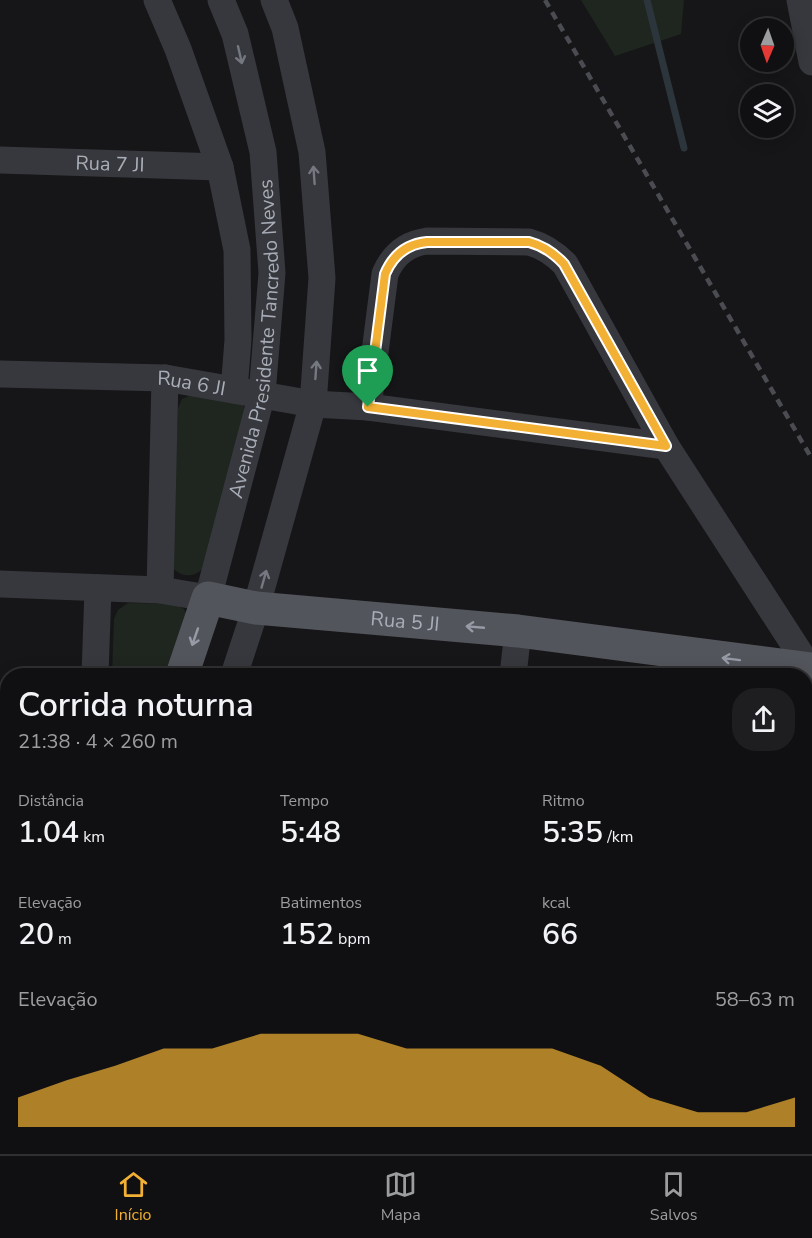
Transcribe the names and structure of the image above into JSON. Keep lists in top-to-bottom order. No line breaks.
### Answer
{"streets":{"main road":["Avenida Presidente Tancredo Neves","Rua 5 JI"],"street":["Rua 7 JI","Rua 6 JI"]},"crossings":[["Avenida Presidente Tancredo Neves","Rua 6 JI"],["Avenida Presidente Tancredo Neves","Rua 5 JI"]],"one_way":["Rua 5 JI"],"north":"bottom","page":{"heading":["Corrida noturna","21:38 · 4 × 260 m"],"stats":[["Distância","1.04 km"],["Tempo","5:48"],["Ritmo","5:35 /km"],["Elevação","20 m"],["Batimentos","152 bpm"],["kcal","66"]],"chart":["Elevação","58–63 m"],"tabs":["Início","Mapa","Salvos"]}}
